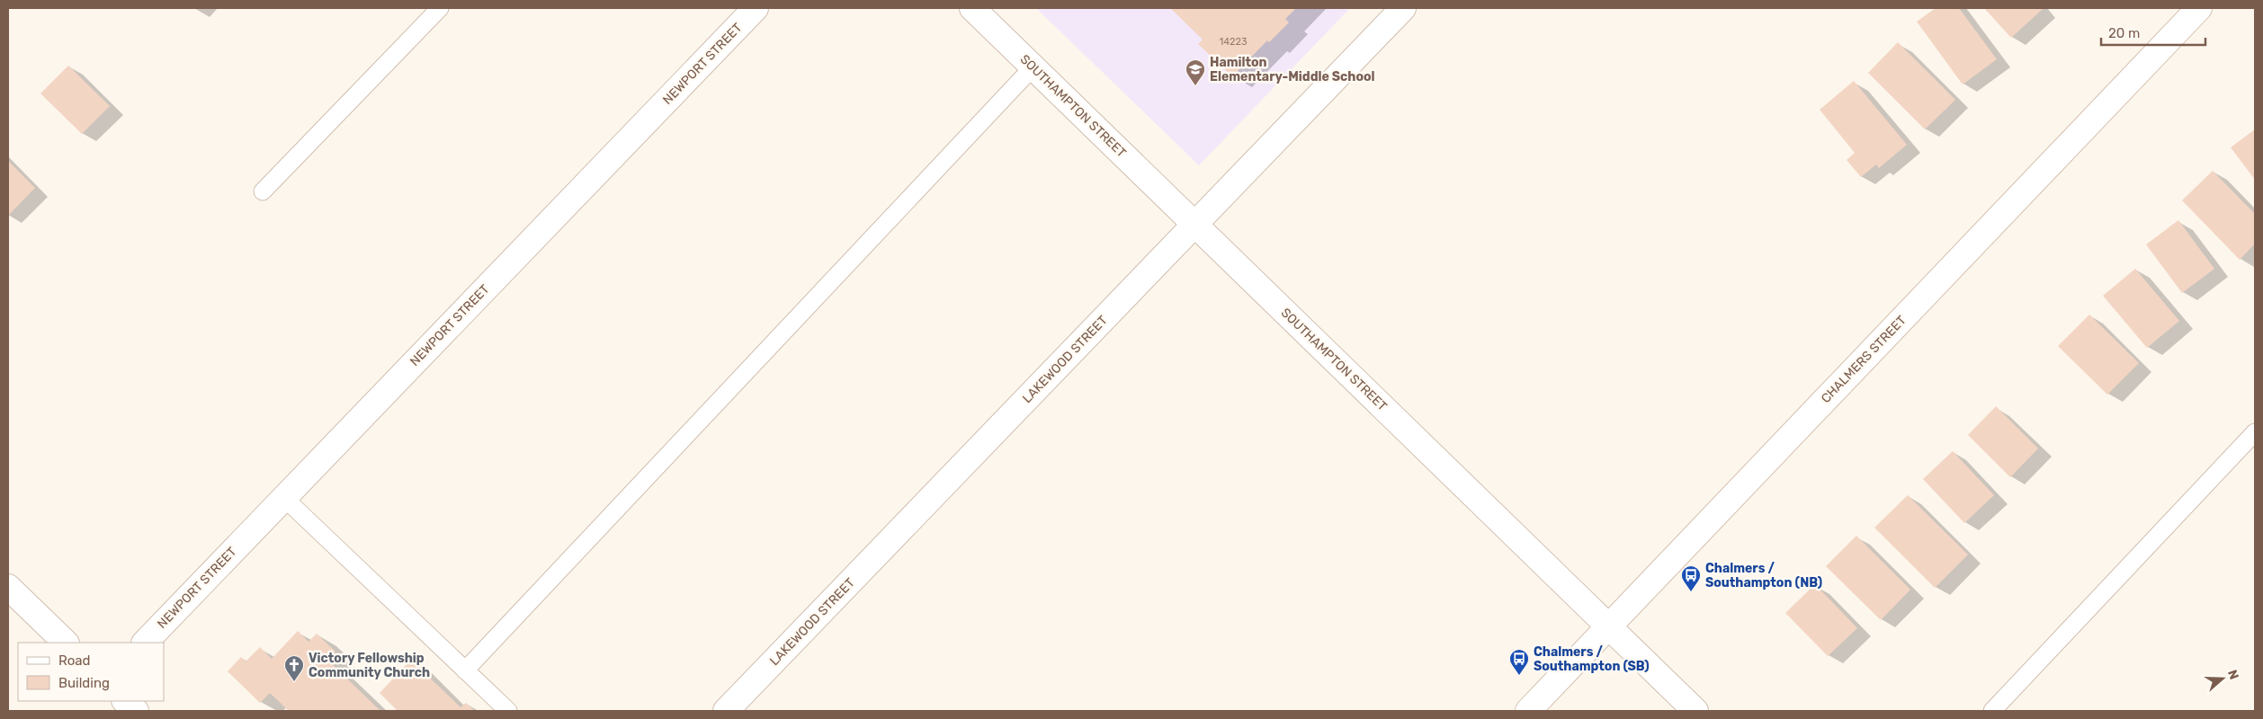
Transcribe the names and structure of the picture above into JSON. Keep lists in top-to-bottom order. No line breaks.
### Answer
{"streets":{"street":["NEWPORT STREET","SOUTHAMPTON STREET","LAKEWOOD STREET","CHALMERS STREET"]},"crossings":[["SOUTHAMPTON STREET","LAKEWOOD STREET"],["SOUTHAMPTON STREET","CHALMERS STREET"]],"places":{"school or university":["Hamilton Elementary-Middle School"],"bus stop":["Chalmers / Southampton (NB)","Chalmers / Southampton (SB)"],"church":["Victory Fellowship Community Church"]},"house_numbers":["14223"],"legend":["Road","Building"],"scale_bar":"20 m","north":"right"}
